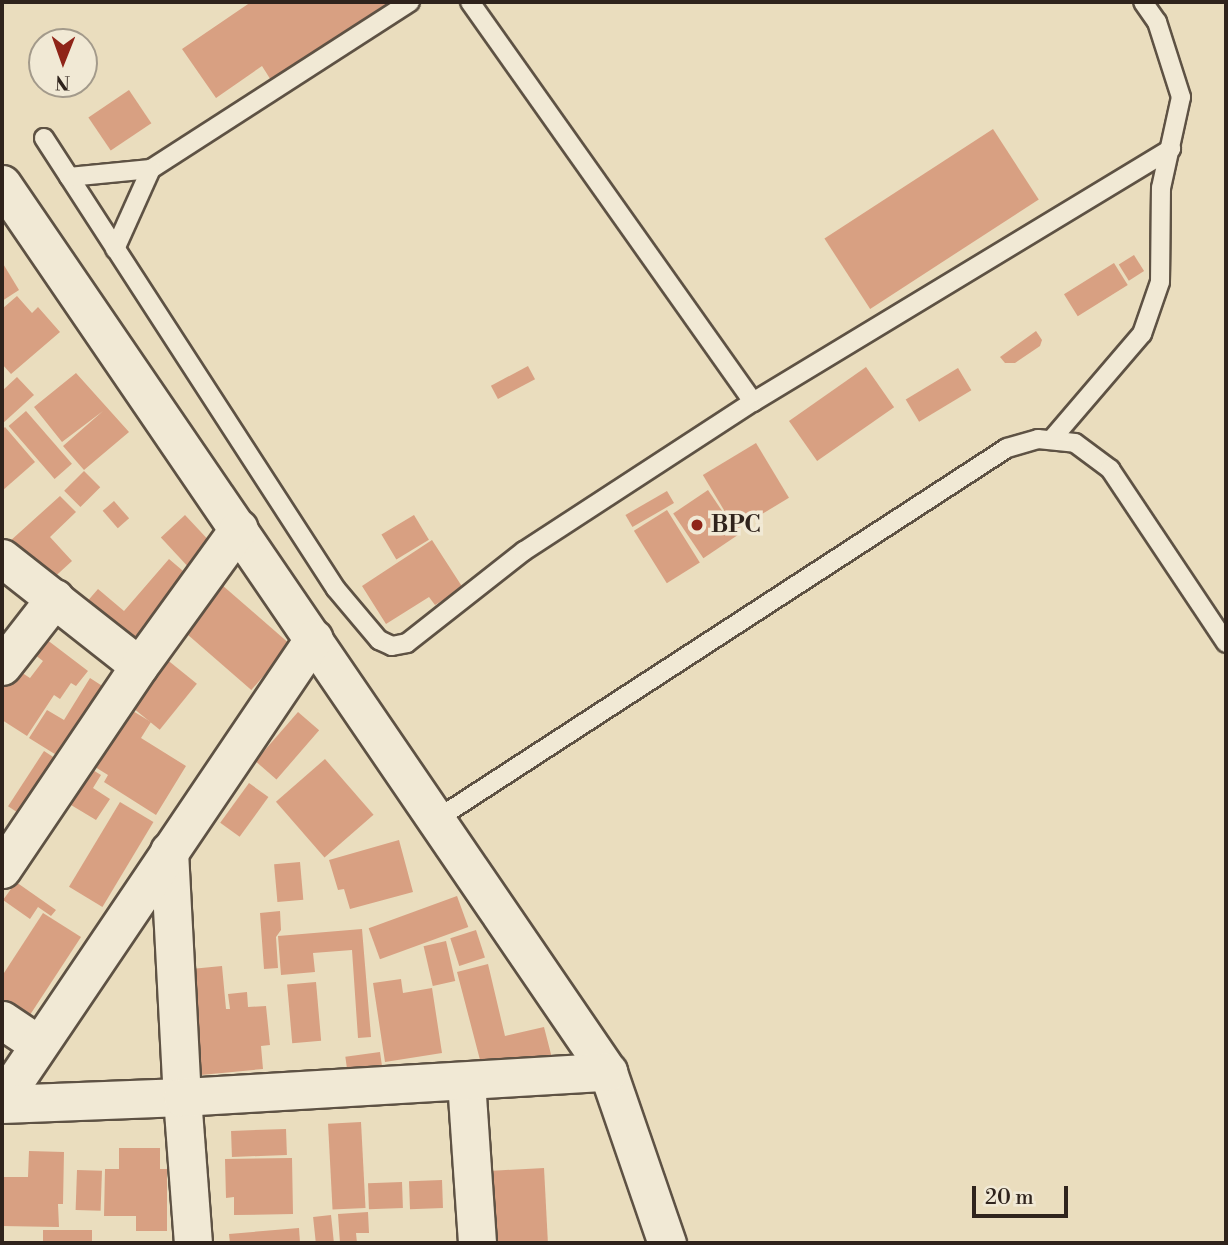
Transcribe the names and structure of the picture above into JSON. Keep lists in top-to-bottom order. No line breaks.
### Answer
{"places":["BPC"],"scale_bar":"20 m","north":"bottom"}
